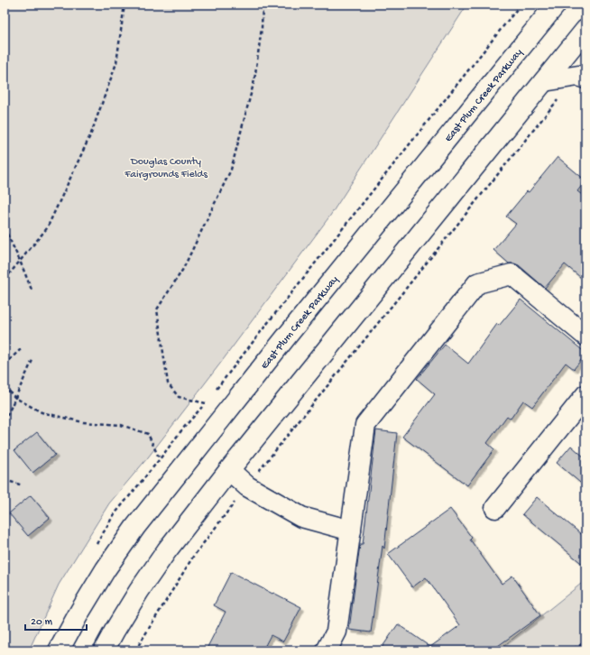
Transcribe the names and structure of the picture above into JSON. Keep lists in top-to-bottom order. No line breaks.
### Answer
{"streets":{"main road":["East Plum Creek Parkway"]},"parks":["Douglas County Fairgrounds Fields"],"scale_bar":"20 m"}
